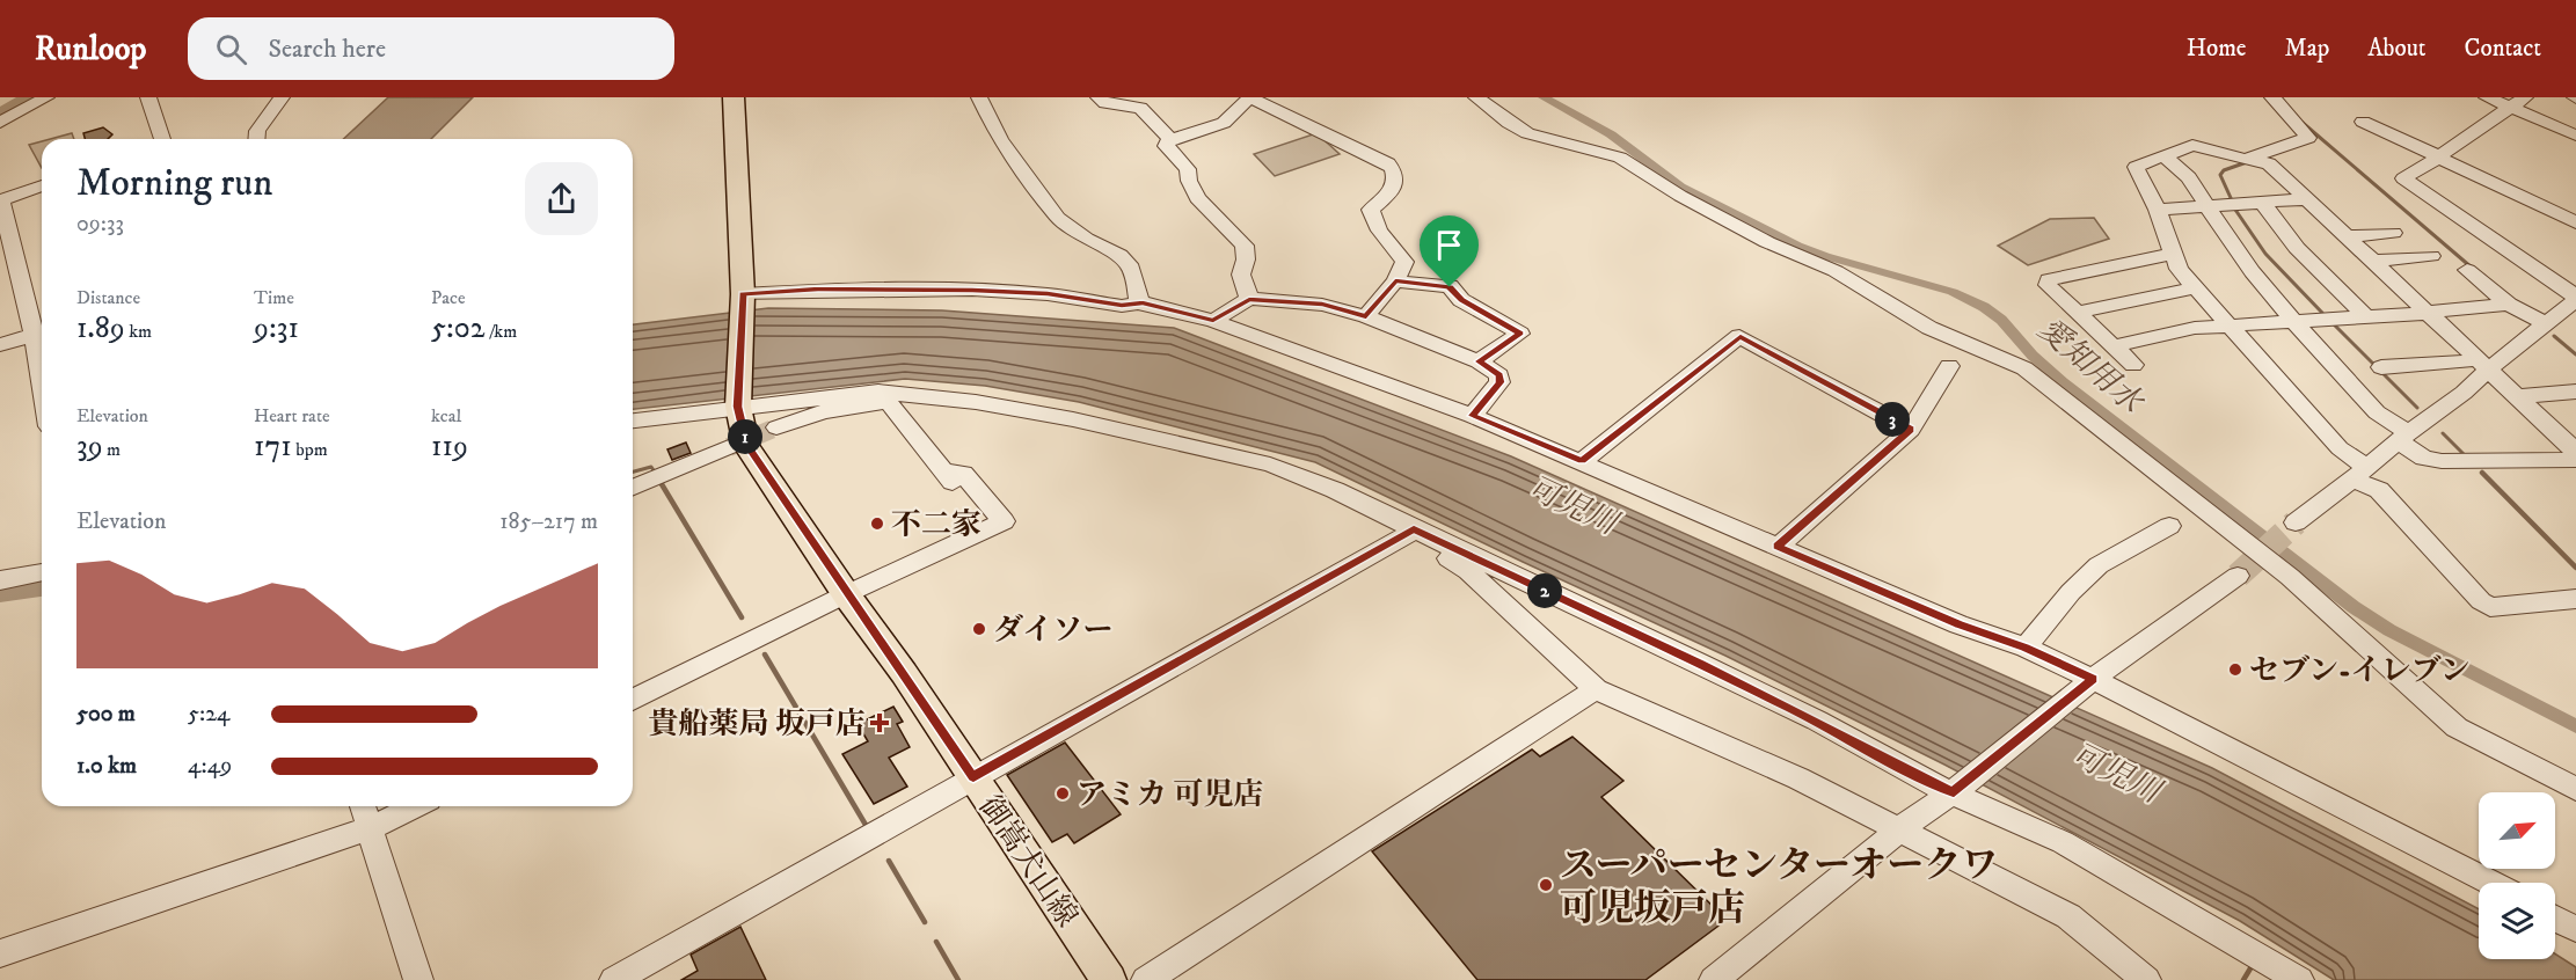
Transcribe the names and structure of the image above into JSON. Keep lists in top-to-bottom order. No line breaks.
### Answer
{"streets":{"main road":["御嵩犬山線"]},"water":["愛知用水","可児川"],"places":{"other":["不二家","ダイソー","セブン-イレブン","アミカ 可児店","スーパーセンターオークワ 可児坂戸店"],"health":["貴船薬局 坂戸店"]},"north":"top right","page":{"header":"Runloop","search":"Search here","nav":["Home","Map","About","Contact"],"heading":["Morning run","09:33"],"stats":[["Distance","1.89 km"],["Time","9:31"],["Pace","5:02 /km"],["Elevation","39 m"],["Heart rate","171 bpm"],["kcal","119"]],"pins":["3","1","2"],"chart":["Elevation","185–217 m"],"list":[{"name":"500 m","note":"5:24"},{"name":"1.0 km","note":"4:49"}]}}
